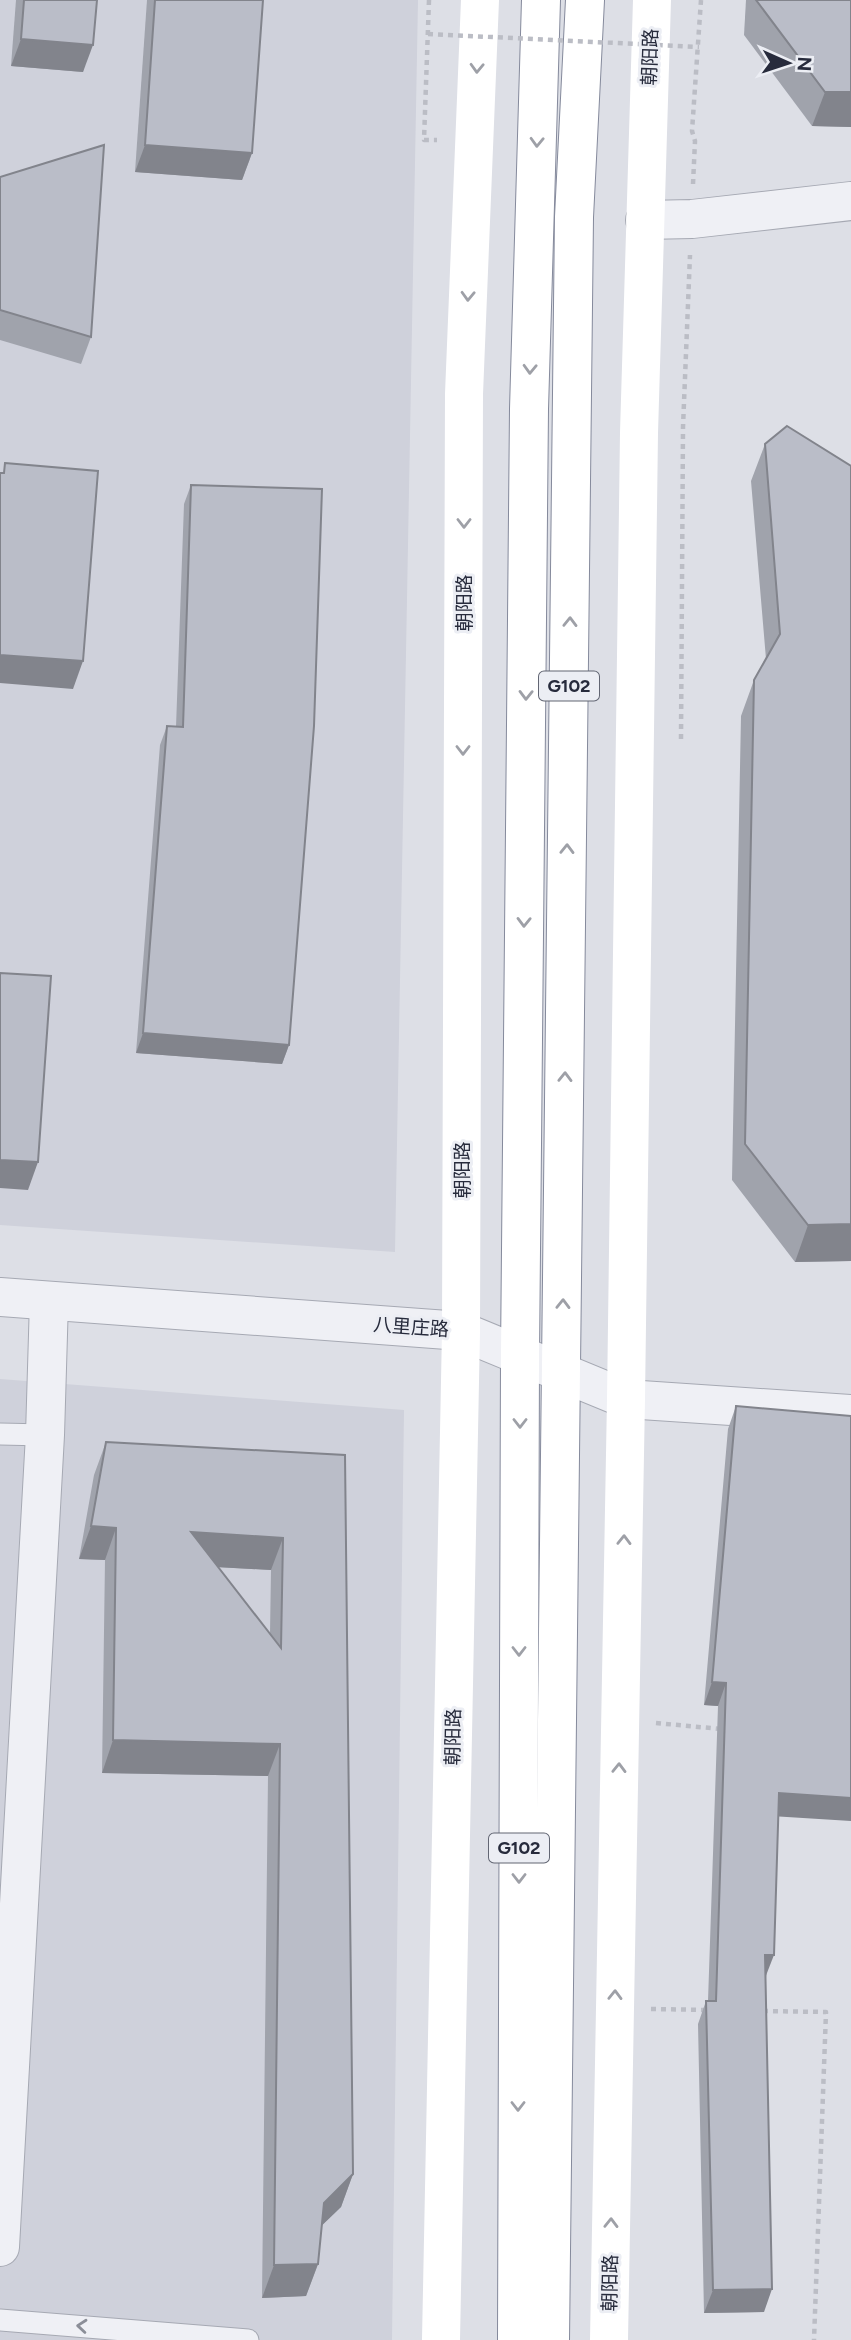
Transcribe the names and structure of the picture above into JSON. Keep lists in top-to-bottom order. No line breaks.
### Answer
{"streets":{"main road":["朝阳路","G102"],"street":["八里庄路"]},"crossings":[["朝阳路","八里庄路"],["G102","八里庄路"]],"north":"right"}
